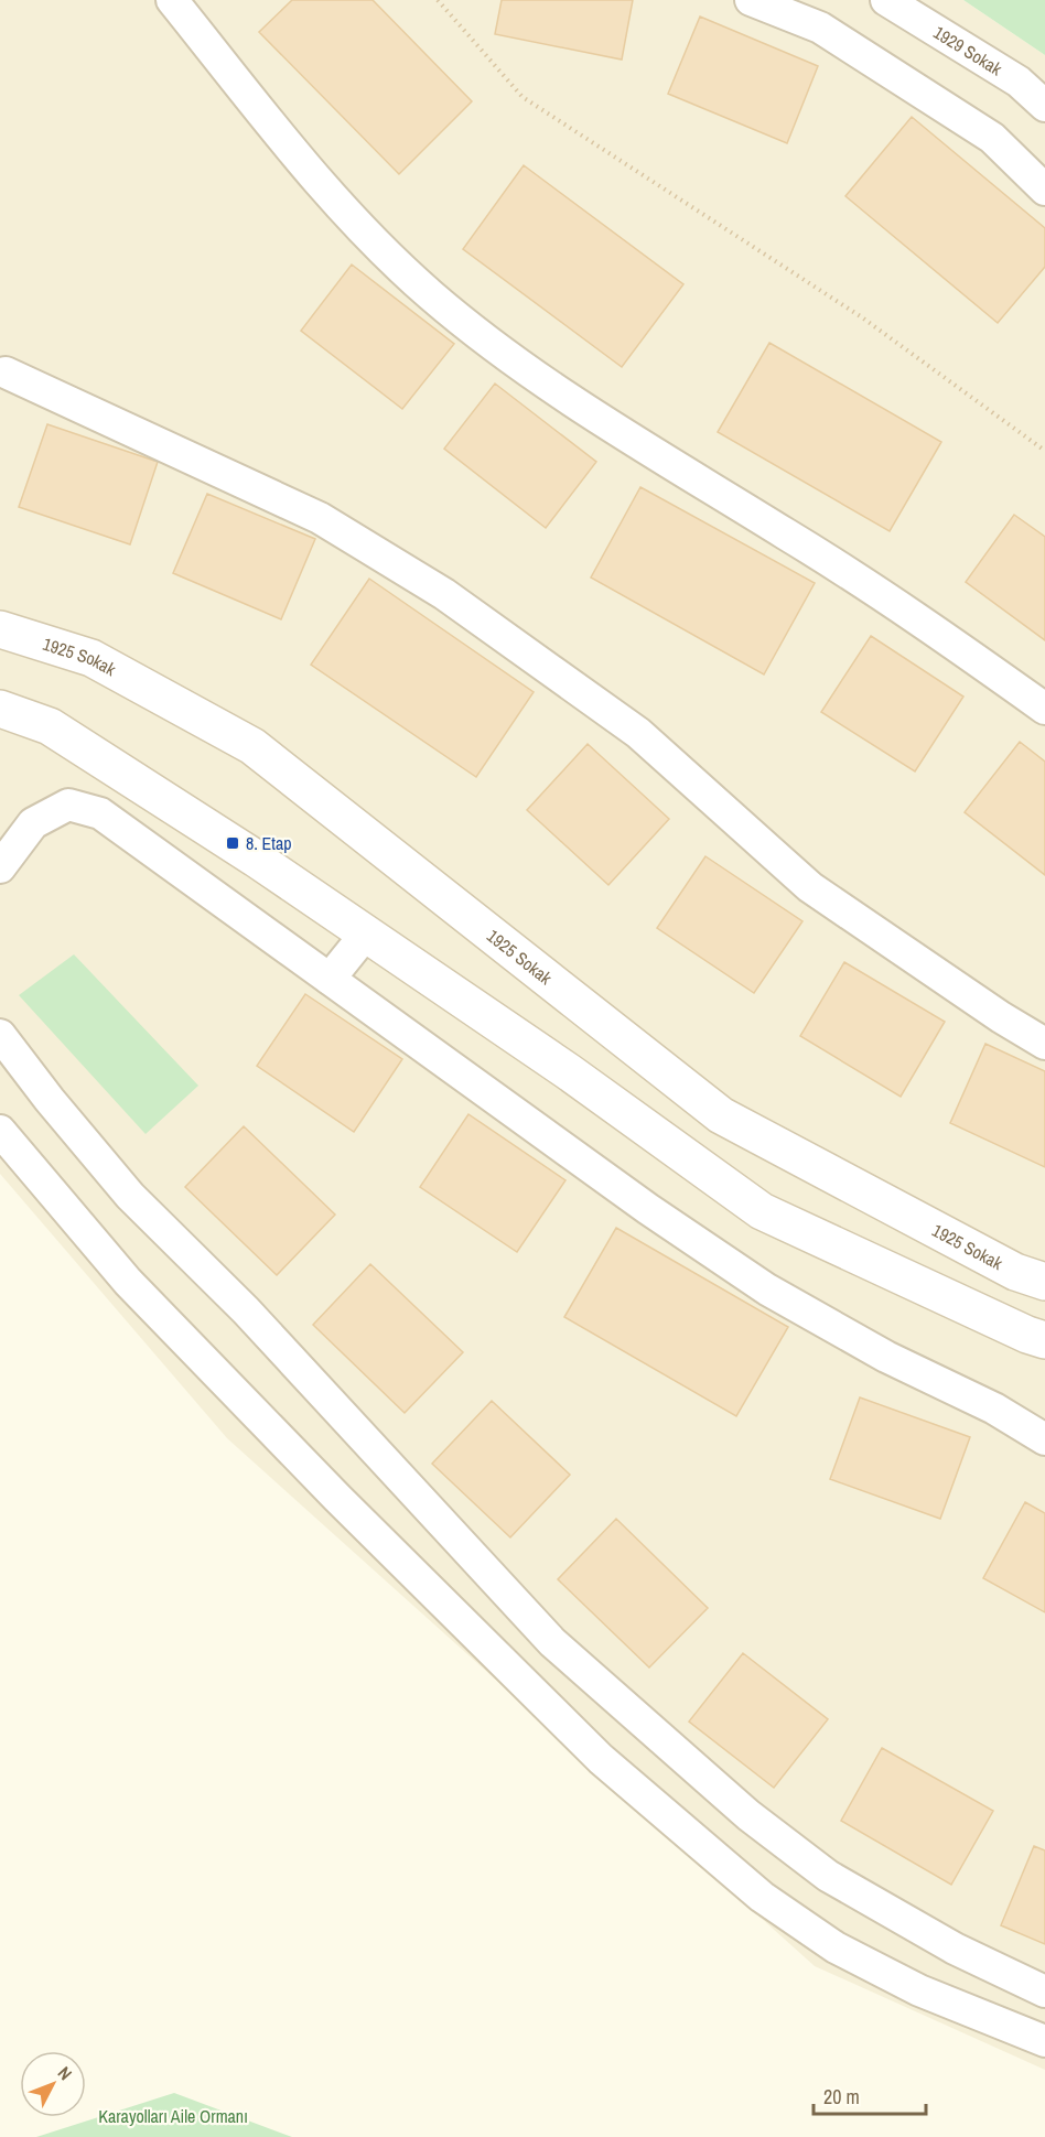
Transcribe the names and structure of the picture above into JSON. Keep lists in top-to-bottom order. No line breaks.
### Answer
{"streets":{"main road":["1925 Sokak"],"street":["1929 Sokak"]},"parks":["Karayolları Aile Ormanı"],"places":{"transit":["8. Etap"]},"scale_bar":"20 m","north":"top right"}
